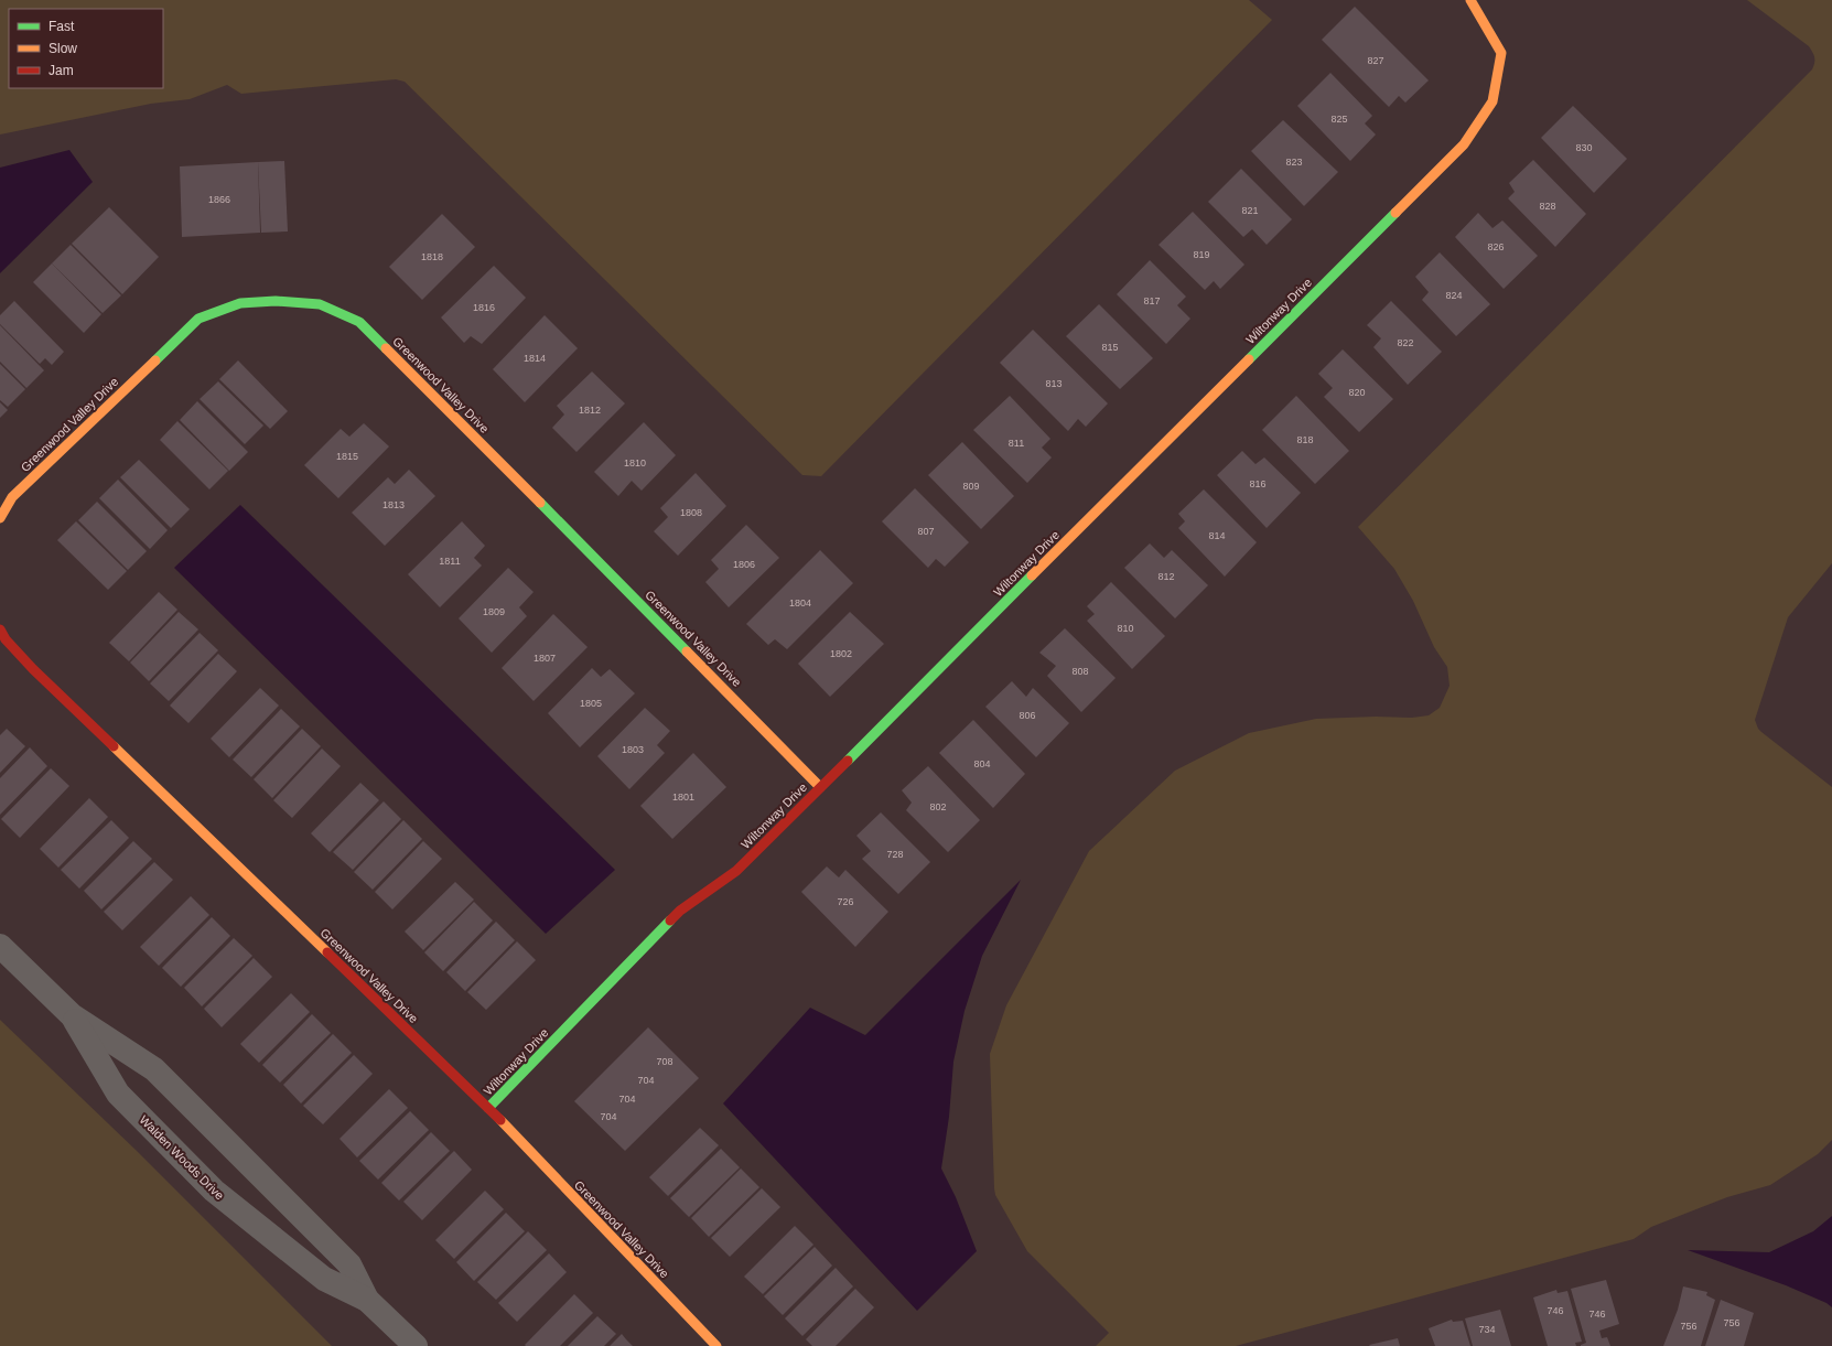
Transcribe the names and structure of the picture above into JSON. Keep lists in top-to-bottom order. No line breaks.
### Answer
{"streets":{"street":["Wiltonway Drive","Greenwood Valley Drive","Walden Woods Drive"]},"crossings":[["Wiltonway Drive","Greenwood Valley Drive"]],"house_numbers":["827","825","830","823","1866","828","821","826","819","1818","824","817","1816","822","815","1814","813","820","1812","818","811","1815","1810","816","809","1813","1808","807","814","1811","1806","812","1804","1809","810","1802","1807","808","1805","806","1803","804","1801","802","728","726","708","704","704","704","746","746","756","756","734"],"legend":["Fast","Slow","Jam"]}
